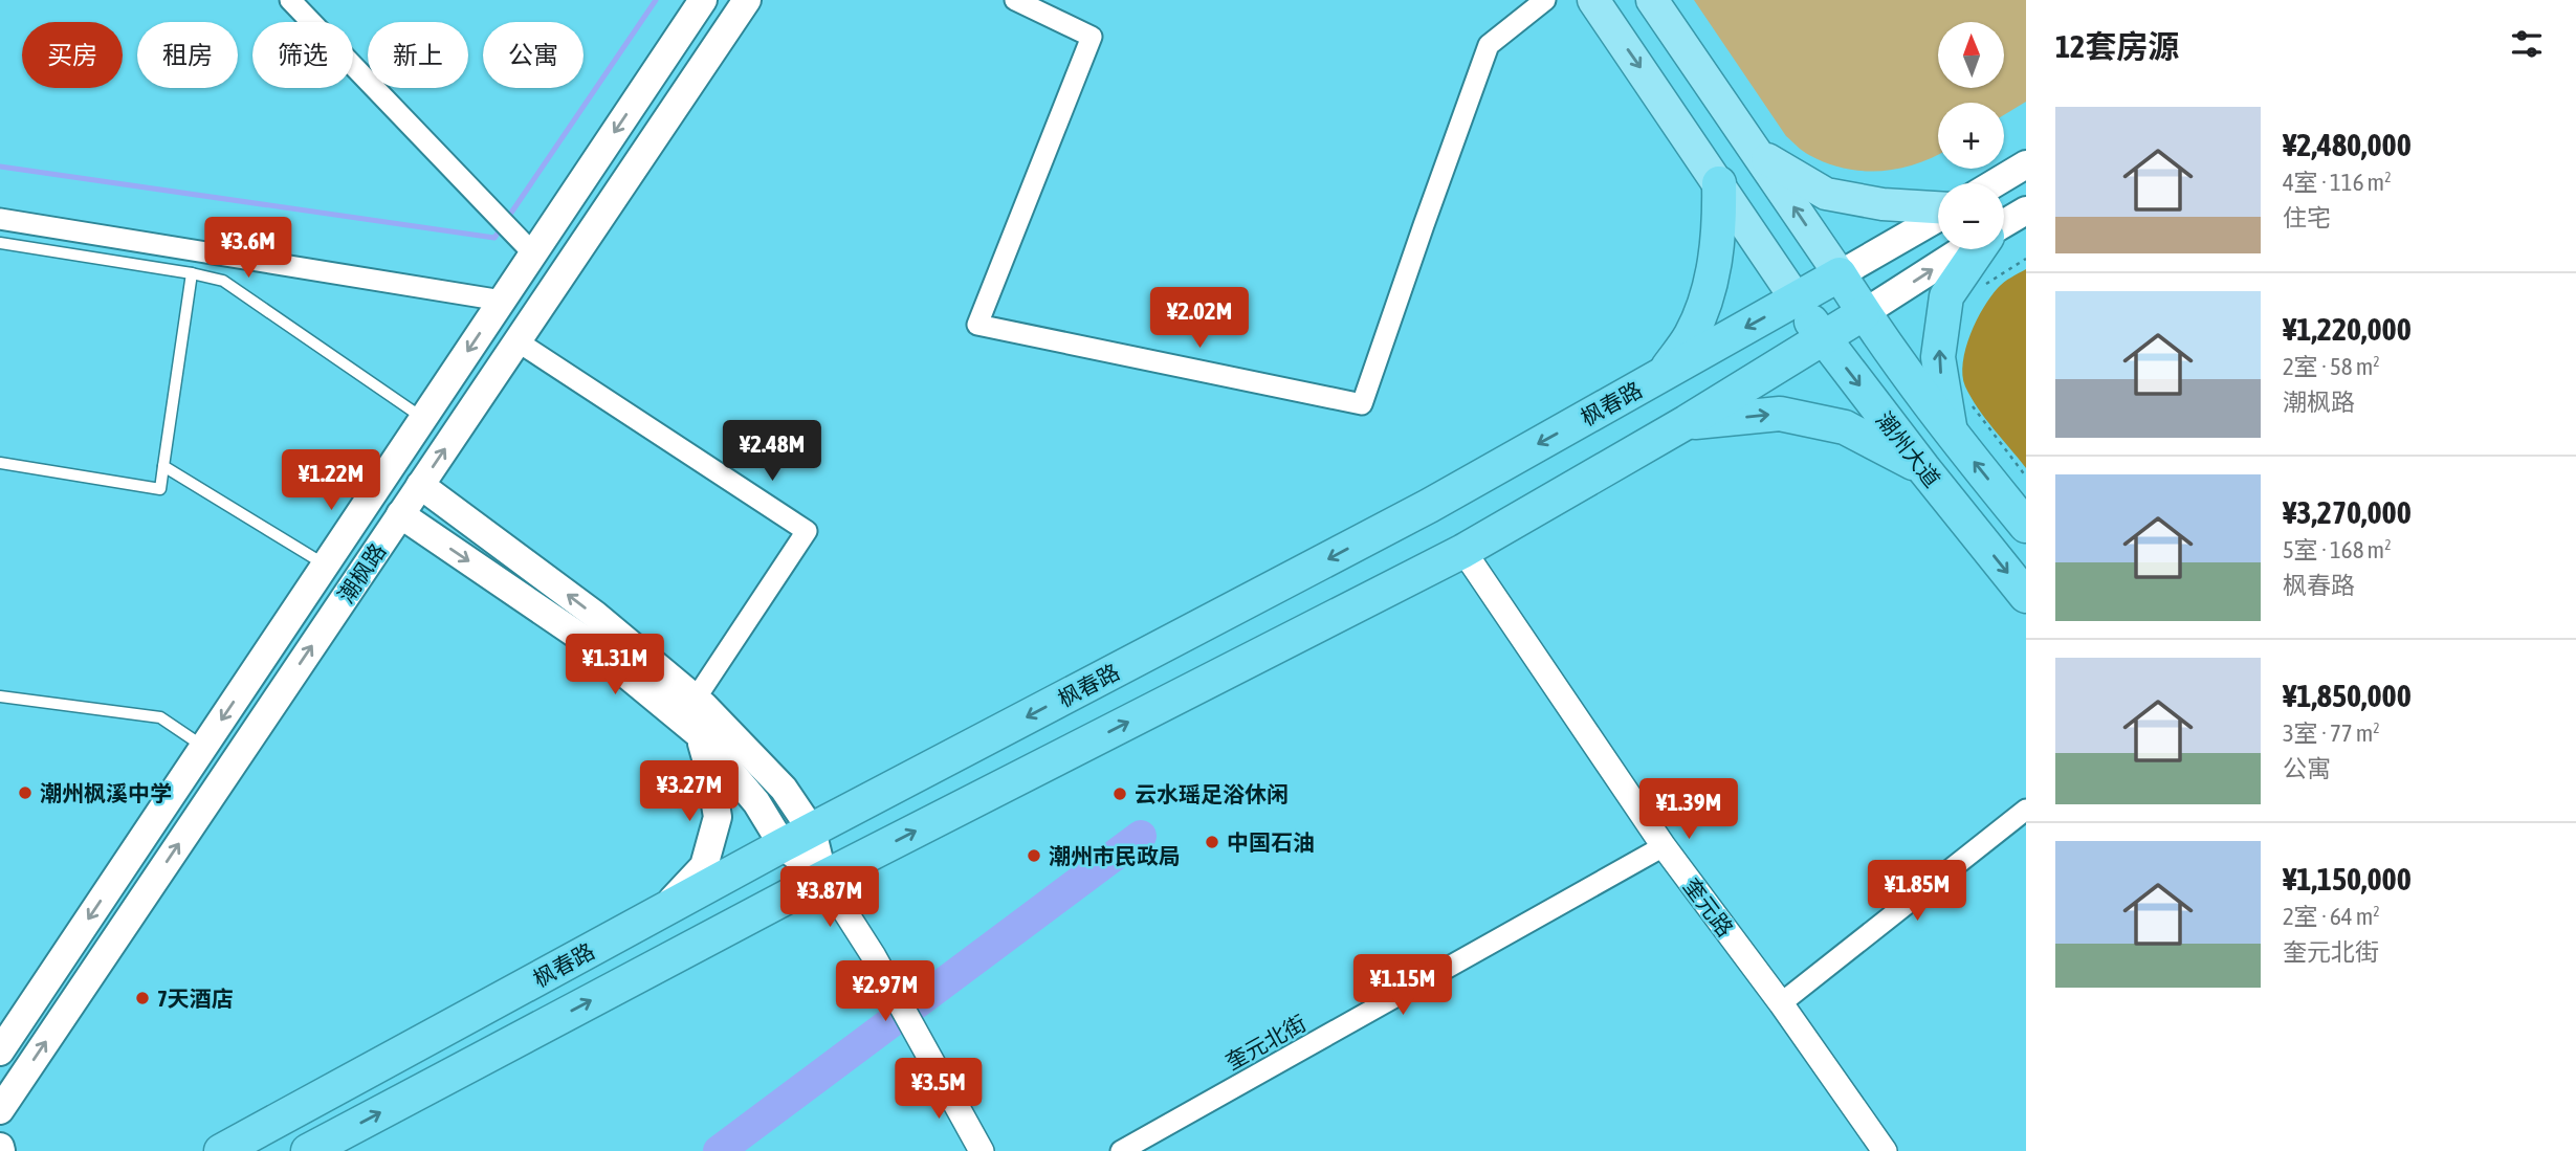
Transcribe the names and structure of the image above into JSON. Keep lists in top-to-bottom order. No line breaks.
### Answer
{"streets":{"highway":["枫春路","潮州大道"],"main road":["潮枫路"],"street":["奎元路","奎元北街"]},"crossings":[["枫春路","潮州大道"],["枫春路","奎元路"],["奎元路","奎元北街"]],"places":["潮州枫溪中学","云水瑶足浴休闲","中国石油","潮州市民政局","7天酒店"],"north":"top","page":{"heading":"12套房源","map_buttons":["+","−"],"chip":["买房","租房","筛选","新上","公寓"],"list":[{"name":"¥2,480,000","note":"4室 · 116 m² · 住宅"},{"name":"¥1,220,000","note":"2室 · 58 m² · 潮枫路"},{"name":"¥3,270,000","note":"5室 · 168 m² · 枫春路"},{"name":"¥1,850,000","note":"3室 · 77 m² · 公寓"},{"name":"¥1,150,000","note":"2室 · 64 m² · 奎元北街"}],"price":["¥3.6M","¥2.02M","¥2.48M","¥1.22M","¥1.31M","¥3.27M","¥1.39M","¥1.85M","¥3.87M","¥1.15M","¥2.97M","¥3.5M"]}}
